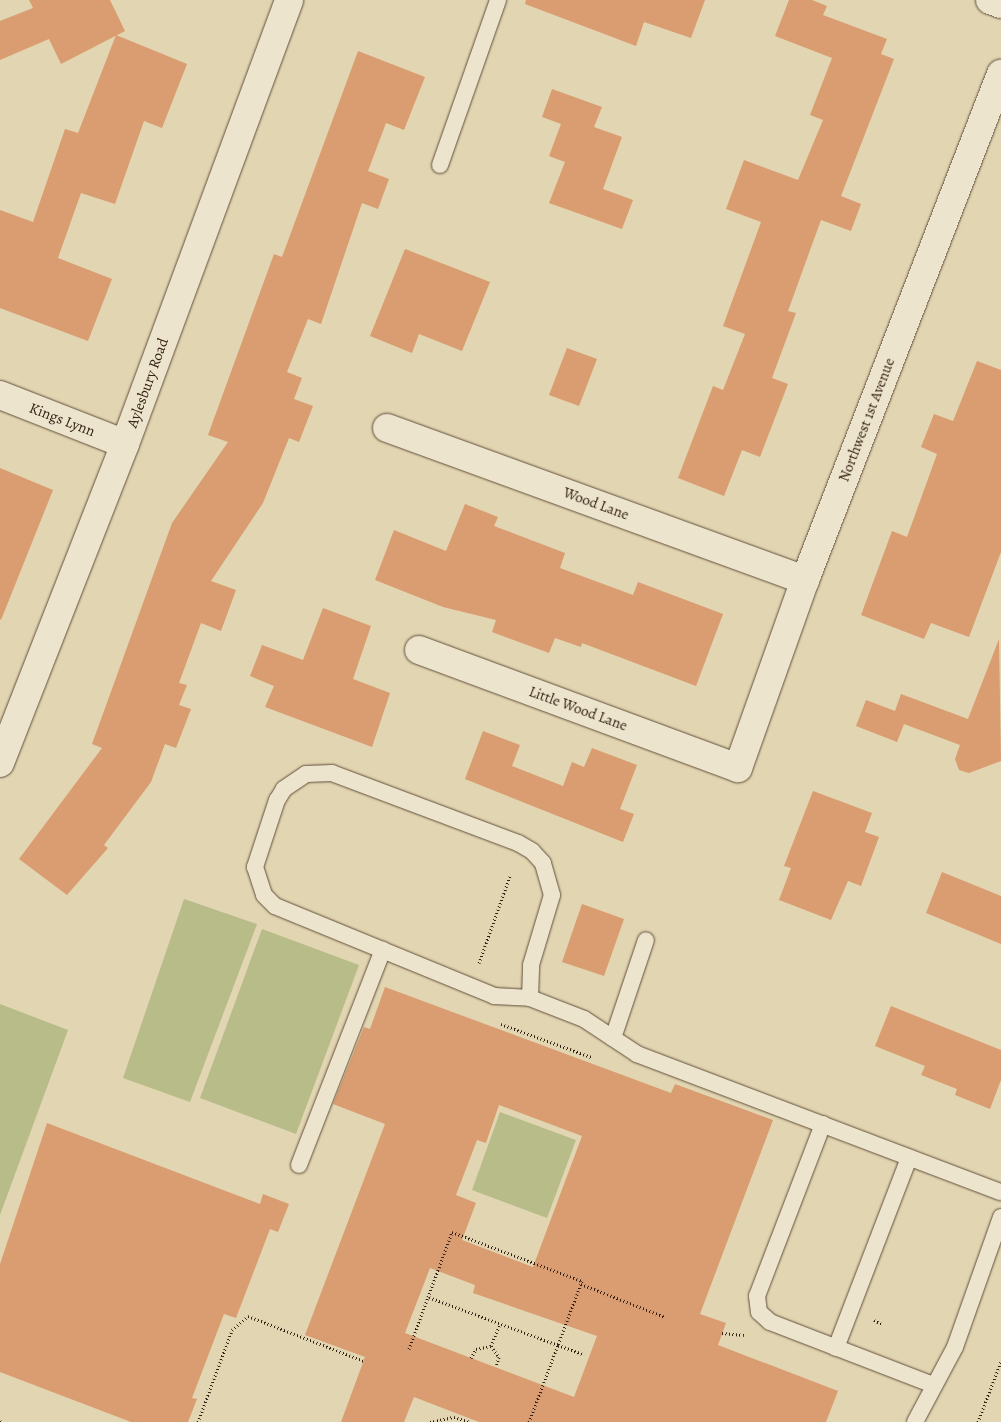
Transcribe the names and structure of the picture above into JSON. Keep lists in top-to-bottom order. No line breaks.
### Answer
{"streets":{"street":["Aylesbury Road","Kings Lynn","Northwest 1st Avenue","Wood Lane","Little Wood Lane"]},"crossings":[["Aylesbury Road","Kings Lynn"],["Northwest 1st Avenue","Wood Lane"],["Northwest 1st Avenue","Little Wood Lane"]]}
